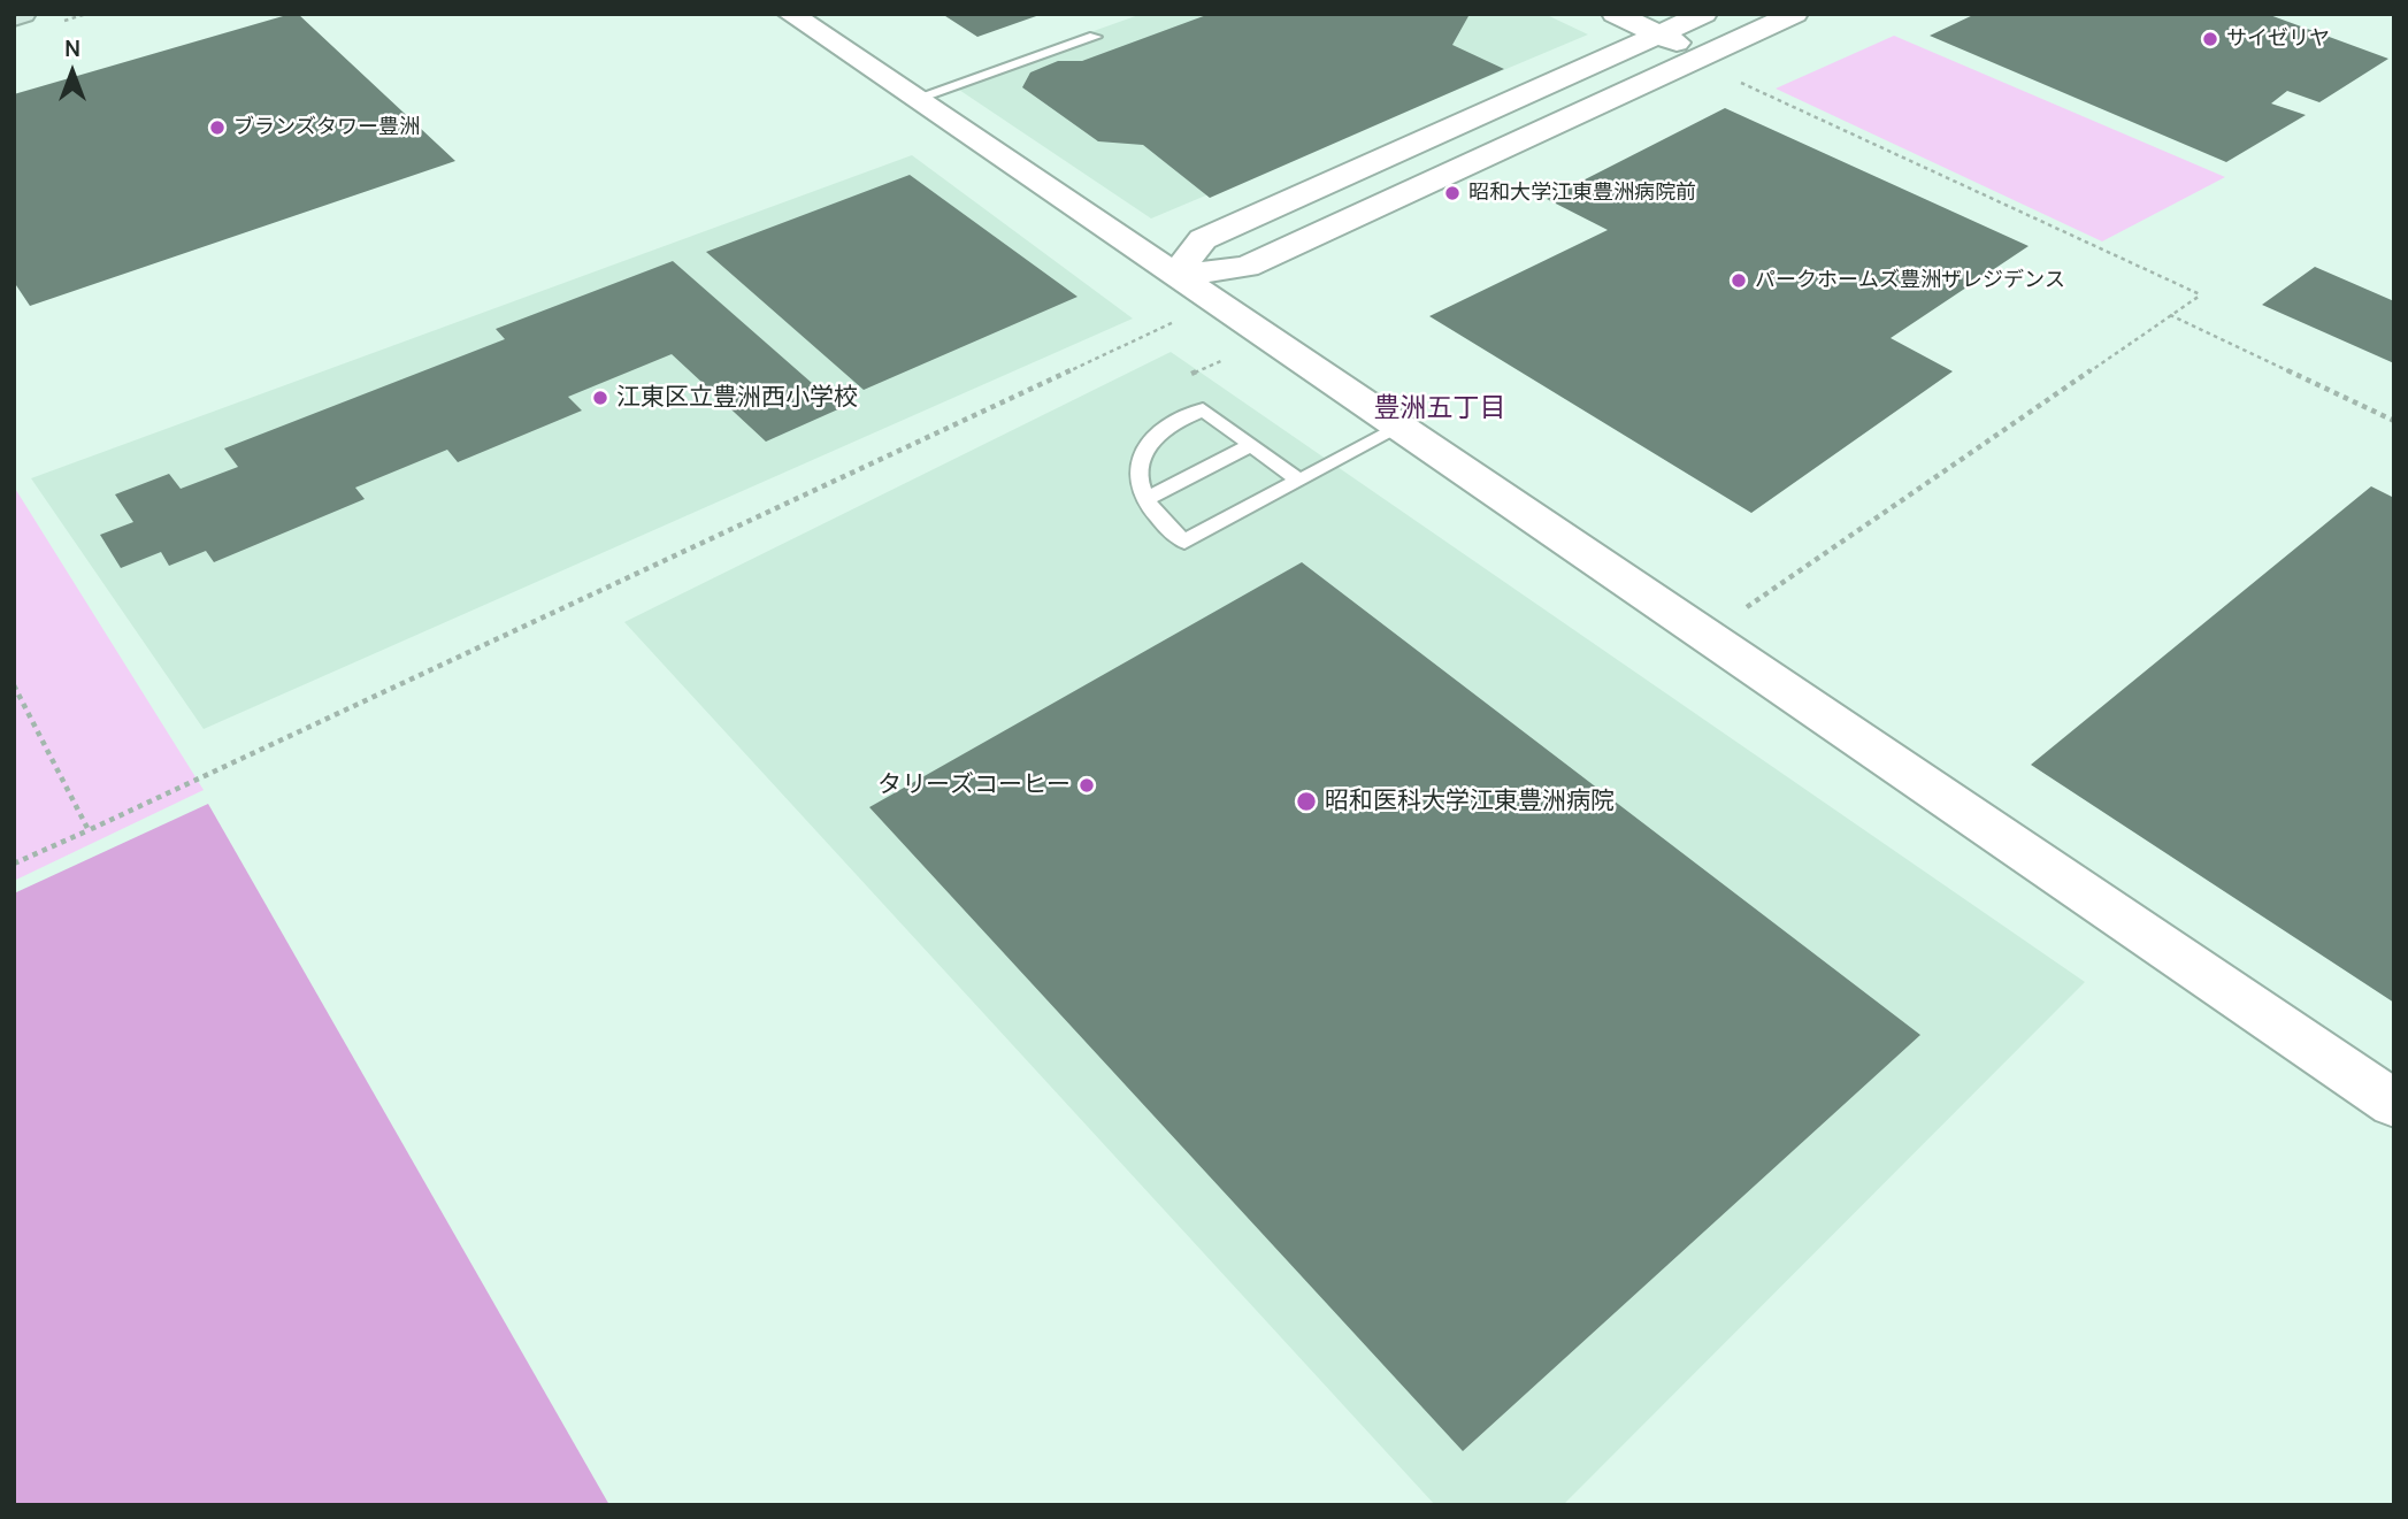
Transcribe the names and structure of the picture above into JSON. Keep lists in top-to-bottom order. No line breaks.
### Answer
{"districts":["豊洲五丁目"],"places":["サイゼリヤ","ブランズタワー豊洲","昭和大学江東豊洲病院前","パークホームズ豊洲ザレジデンス","江東区立豊洲西小学校","タリーズコーヒー","昭和医科大学江東豊洲病院"],"north":"top"}
